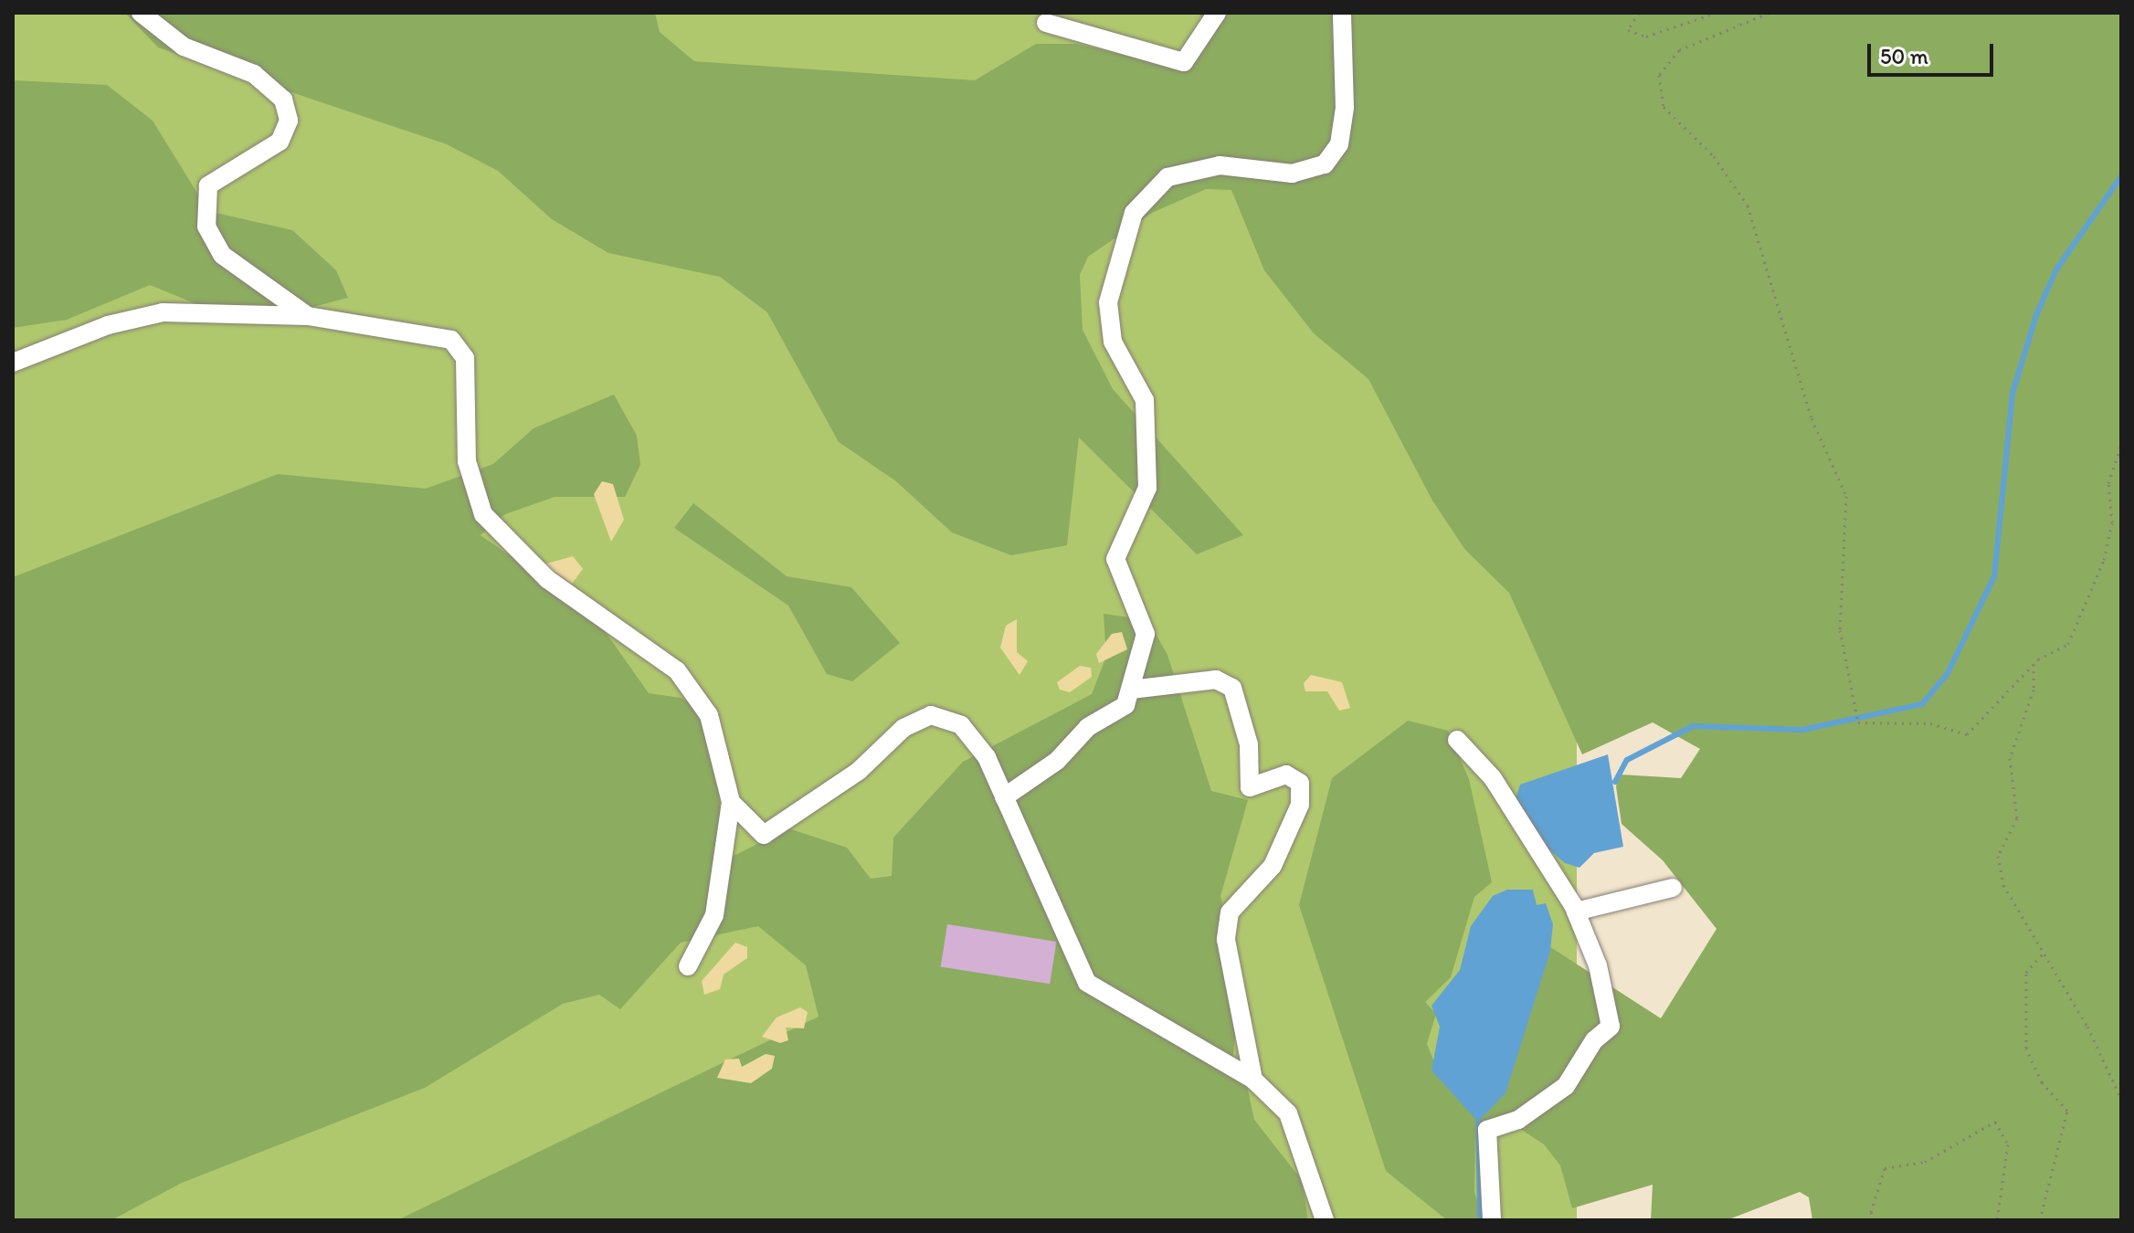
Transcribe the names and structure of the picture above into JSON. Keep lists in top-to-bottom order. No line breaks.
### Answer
{"scale_bar":"50 m"}
